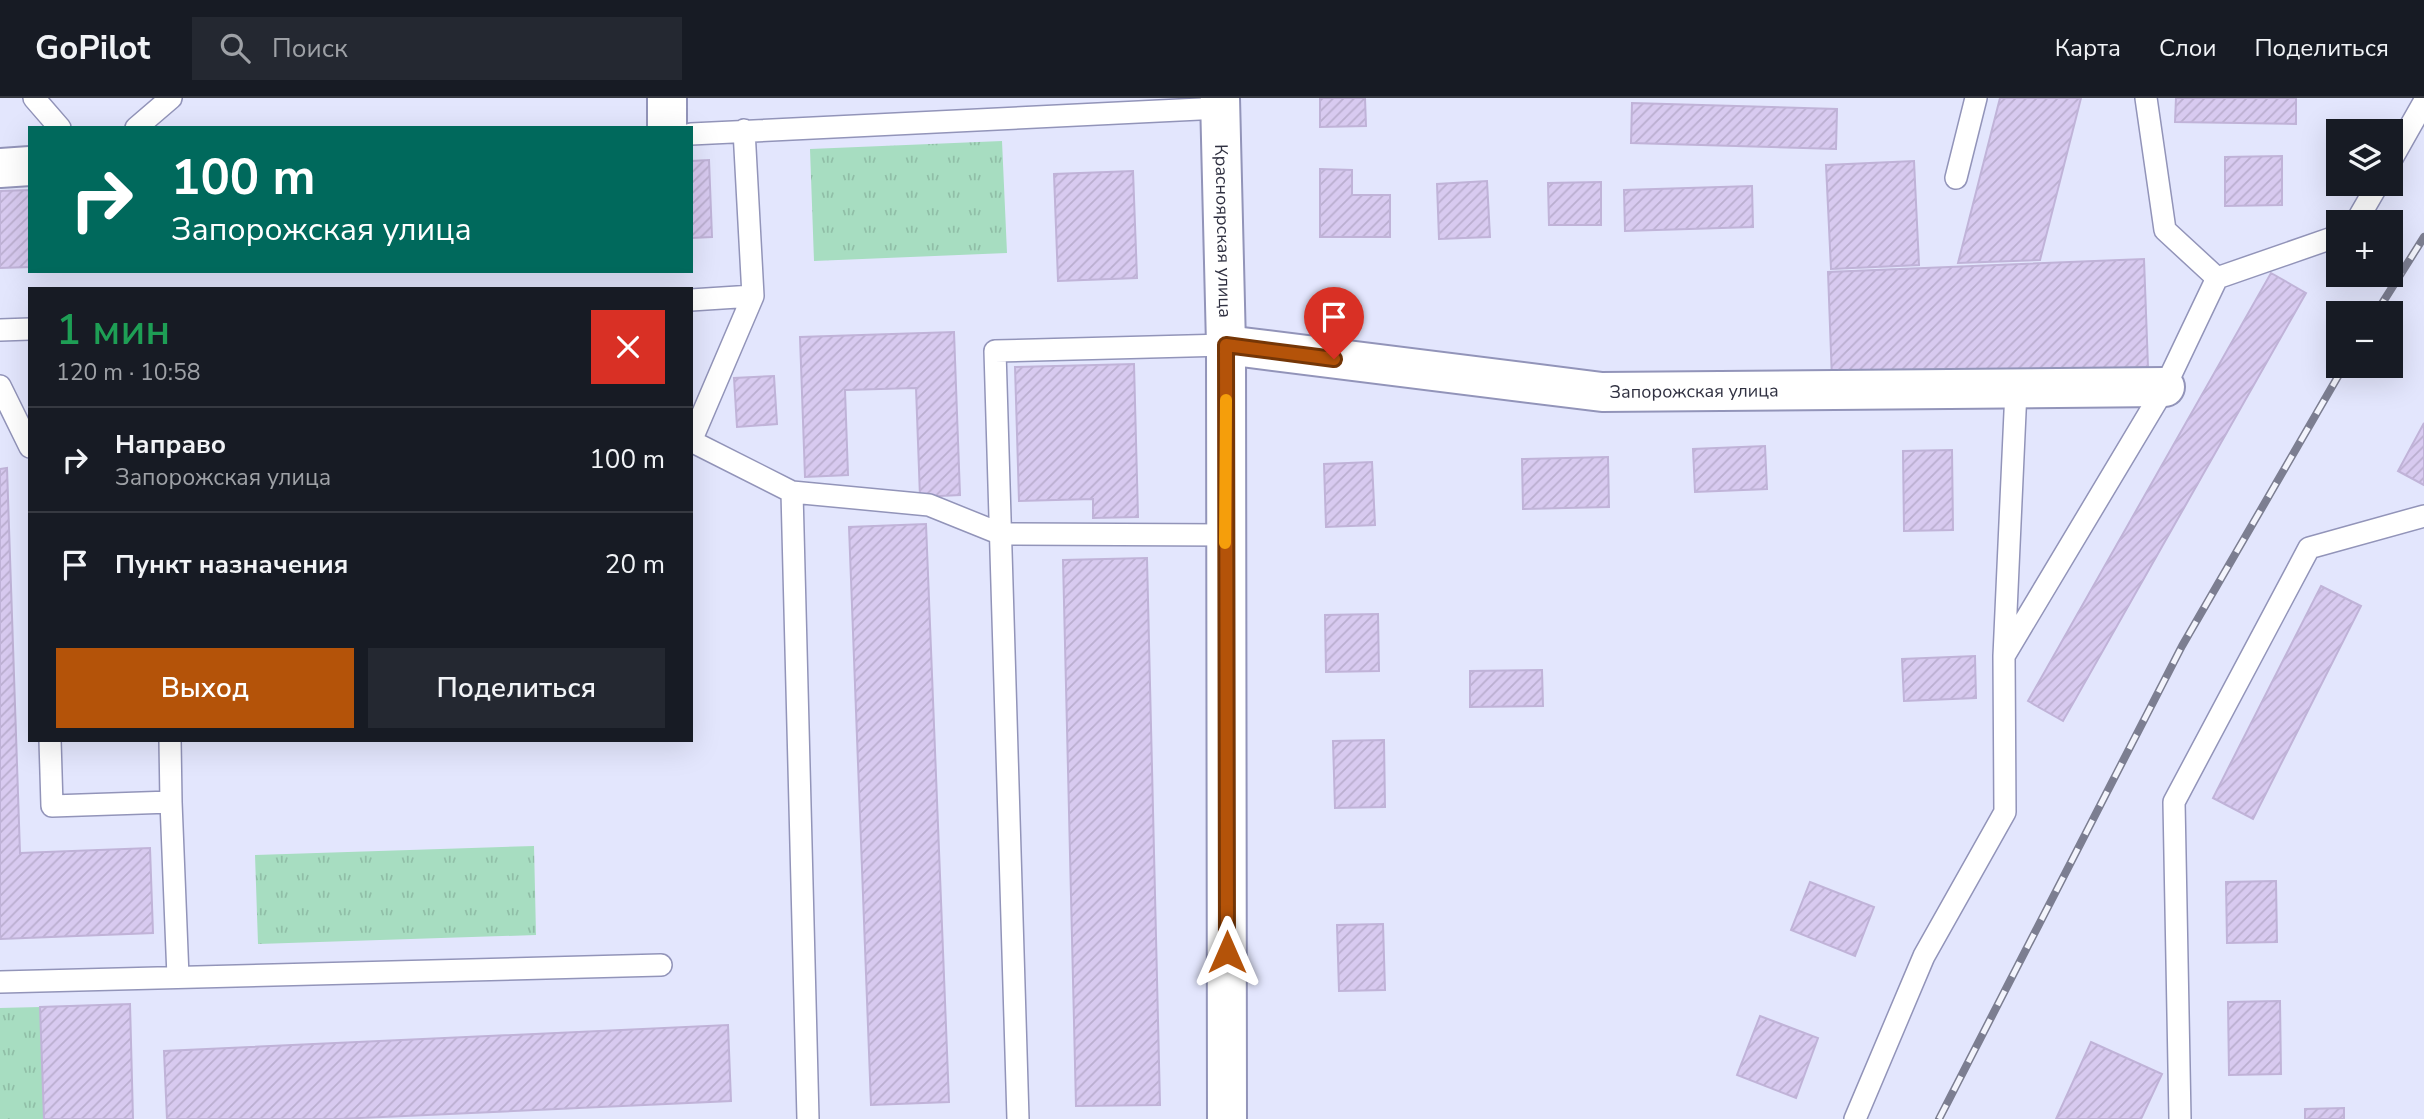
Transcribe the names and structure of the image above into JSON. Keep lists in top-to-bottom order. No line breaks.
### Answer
{"streets":{"street":["Красноярская улица","Запорожская улица"]},"crossings":[["Красноярская улица","Запорожская улица"]],"page":{"header":"GoPilot","search":"Поиск","nav":["Карта","Слои","Поделиться"],"map_buttons":["+","−"],"turn":["100 m","Запорожская улица"],"heading":["1 мин","120 m · 10:58"],"list":[{"name":"Направо","note":"Запорожская улица","value":"100 m"},{"name":"Пункт назначения","value":"20 m"}],"buttons":["Выход","Поделиться"]}}
